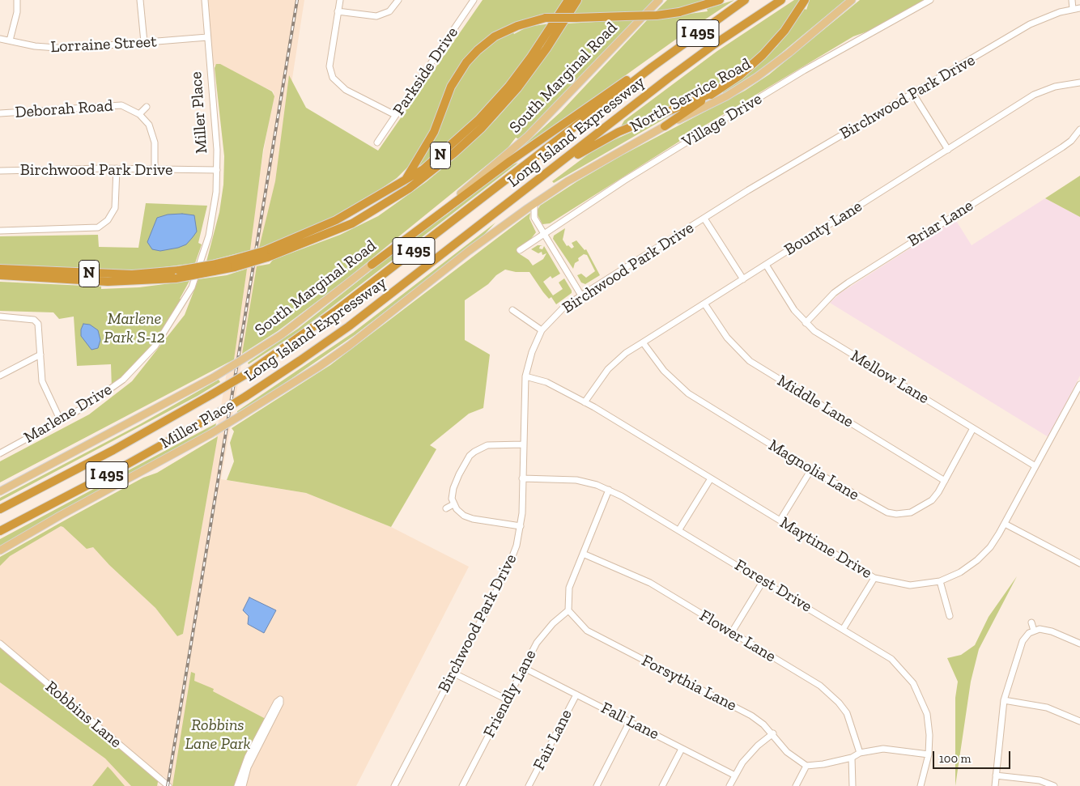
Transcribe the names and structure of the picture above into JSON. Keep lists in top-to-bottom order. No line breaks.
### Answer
{"streets":{"highway":["I 495","Long Island Expressway","N"],"main road":["South Marginal Road","North Service Road","Miller Place"],"street":["Lorraine Street","Parkside Drive","Birchwood Park Drive","Deborah Road","Village Drive","Briar Lane","Bounty Lane","Mellow Lane","Middle Lane","Marlene Drive","Magnolia Lane","Maytime Drive","Forest Drive","Flower Lane","Forsythia Lane","Friendly Lane","Robbins Lane","Fall Lane","Fair Lane"]},"crossings":[["Lorraine Street","Miller Place"],["North Service Road","Miller Place"],["Birchwood Park Drive","Deborah Road"],["Birchwood Park Drive","Miller Place"],["Birchwood Park Drive","Maytime Drive"],["Birchwood Park Drive","Forest Drive"],["Miller Place","Marlene Drive"],["Briar Lane","Mellow Lane"],["Bounty Lane","Mellow Lane"],["Bounty Lane","Middle Lane"],["Bounty Lane","Magnolia Lane"],["Bounty Lane","Maytime Drive"],["Mellow Lane","Magnolia Lane"],["Mellow Lane","Maytime Drive"],["Middle Lane","Magnolia Lane"],["Forsythia Lane","Friendly Lane"],["Friendly Lane","Fall Lane"],["Fall Lane","Fair Lane"]],"parks":["Marlene Park S-12","Robbins Lane Park"],"scale_bar":"100 m"}
